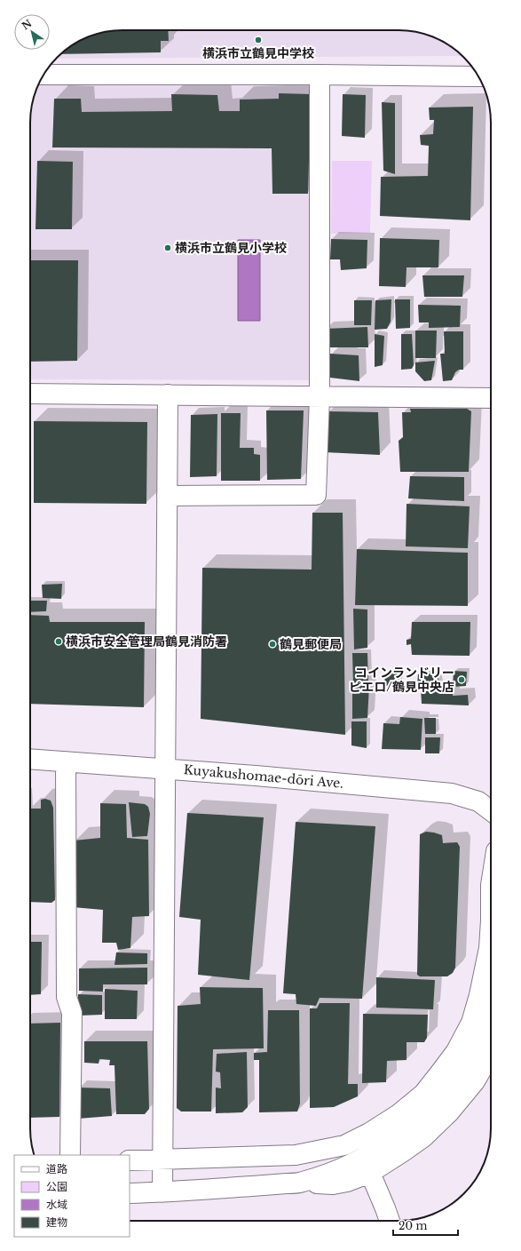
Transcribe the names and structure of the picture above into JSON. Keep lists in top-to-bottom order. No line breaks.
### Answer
{"streets":{"street":["Kuyakushomae-dōri Ave."]},"places":["横浜市立鶴見中学校","横浜市立鶴見小学校","横浜市安全管理局鶴見消防署","鶴見郵便局","コインランドリー ピエロ/鶴見中央店"],"legend":["道路","公園","水域","建物"],"scale_bar":"20 m","north":"top left"}
